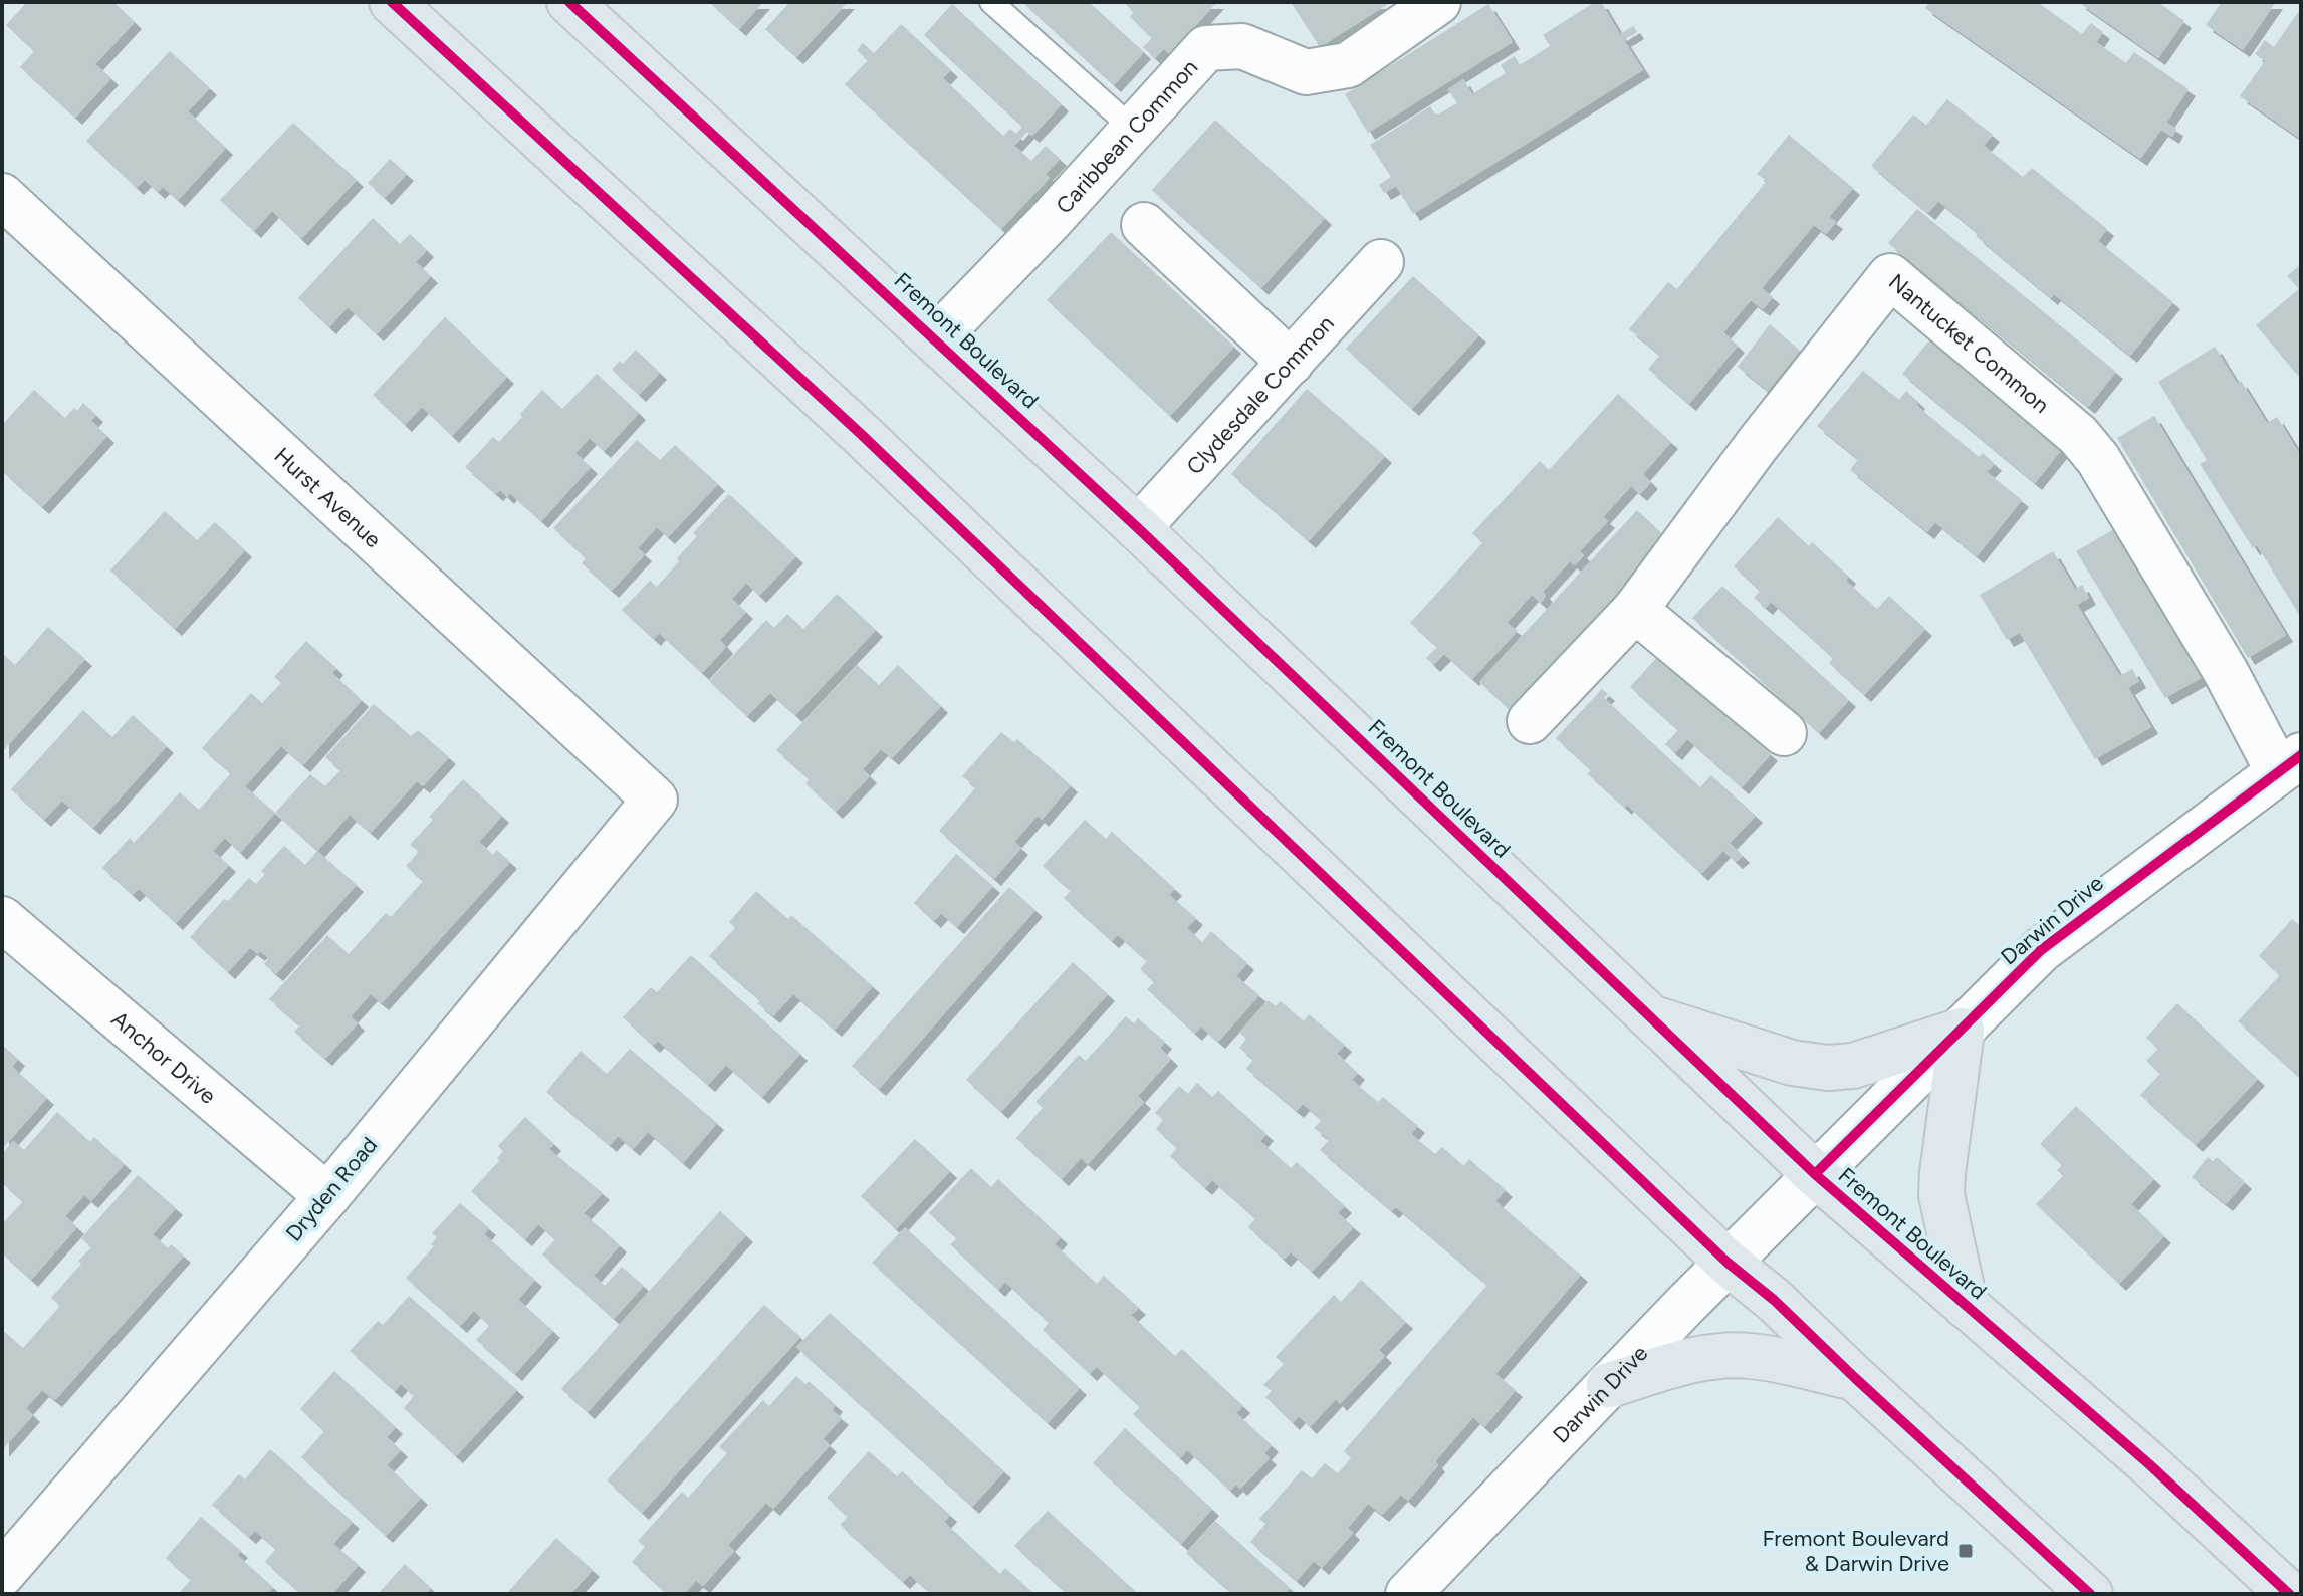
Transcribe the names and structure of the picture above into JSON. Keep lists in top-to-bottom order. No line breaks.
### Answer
{"streets":{"main road":["Fremont Boulevard"],"street":["Caribbean Common","Nantucket Common","Clydesdale Common","Hurst Avenue","Darwin Drive","Anchor Drive","Dryden Road"]},"crossings":[["Caribbean Common","Fremont Boulevard"],["Fremont Boulevard","Clydesdale Common"],["Fremont Boulevard","Darwin Drive"],["Nantucket Common","Darwin Drive"],["Hurst Avenue","Dryden Road"],["Anchor Drive","Dryden Road"]],"places":{"transit":["Fremont Boulevard & Darwin Drive"]}}
